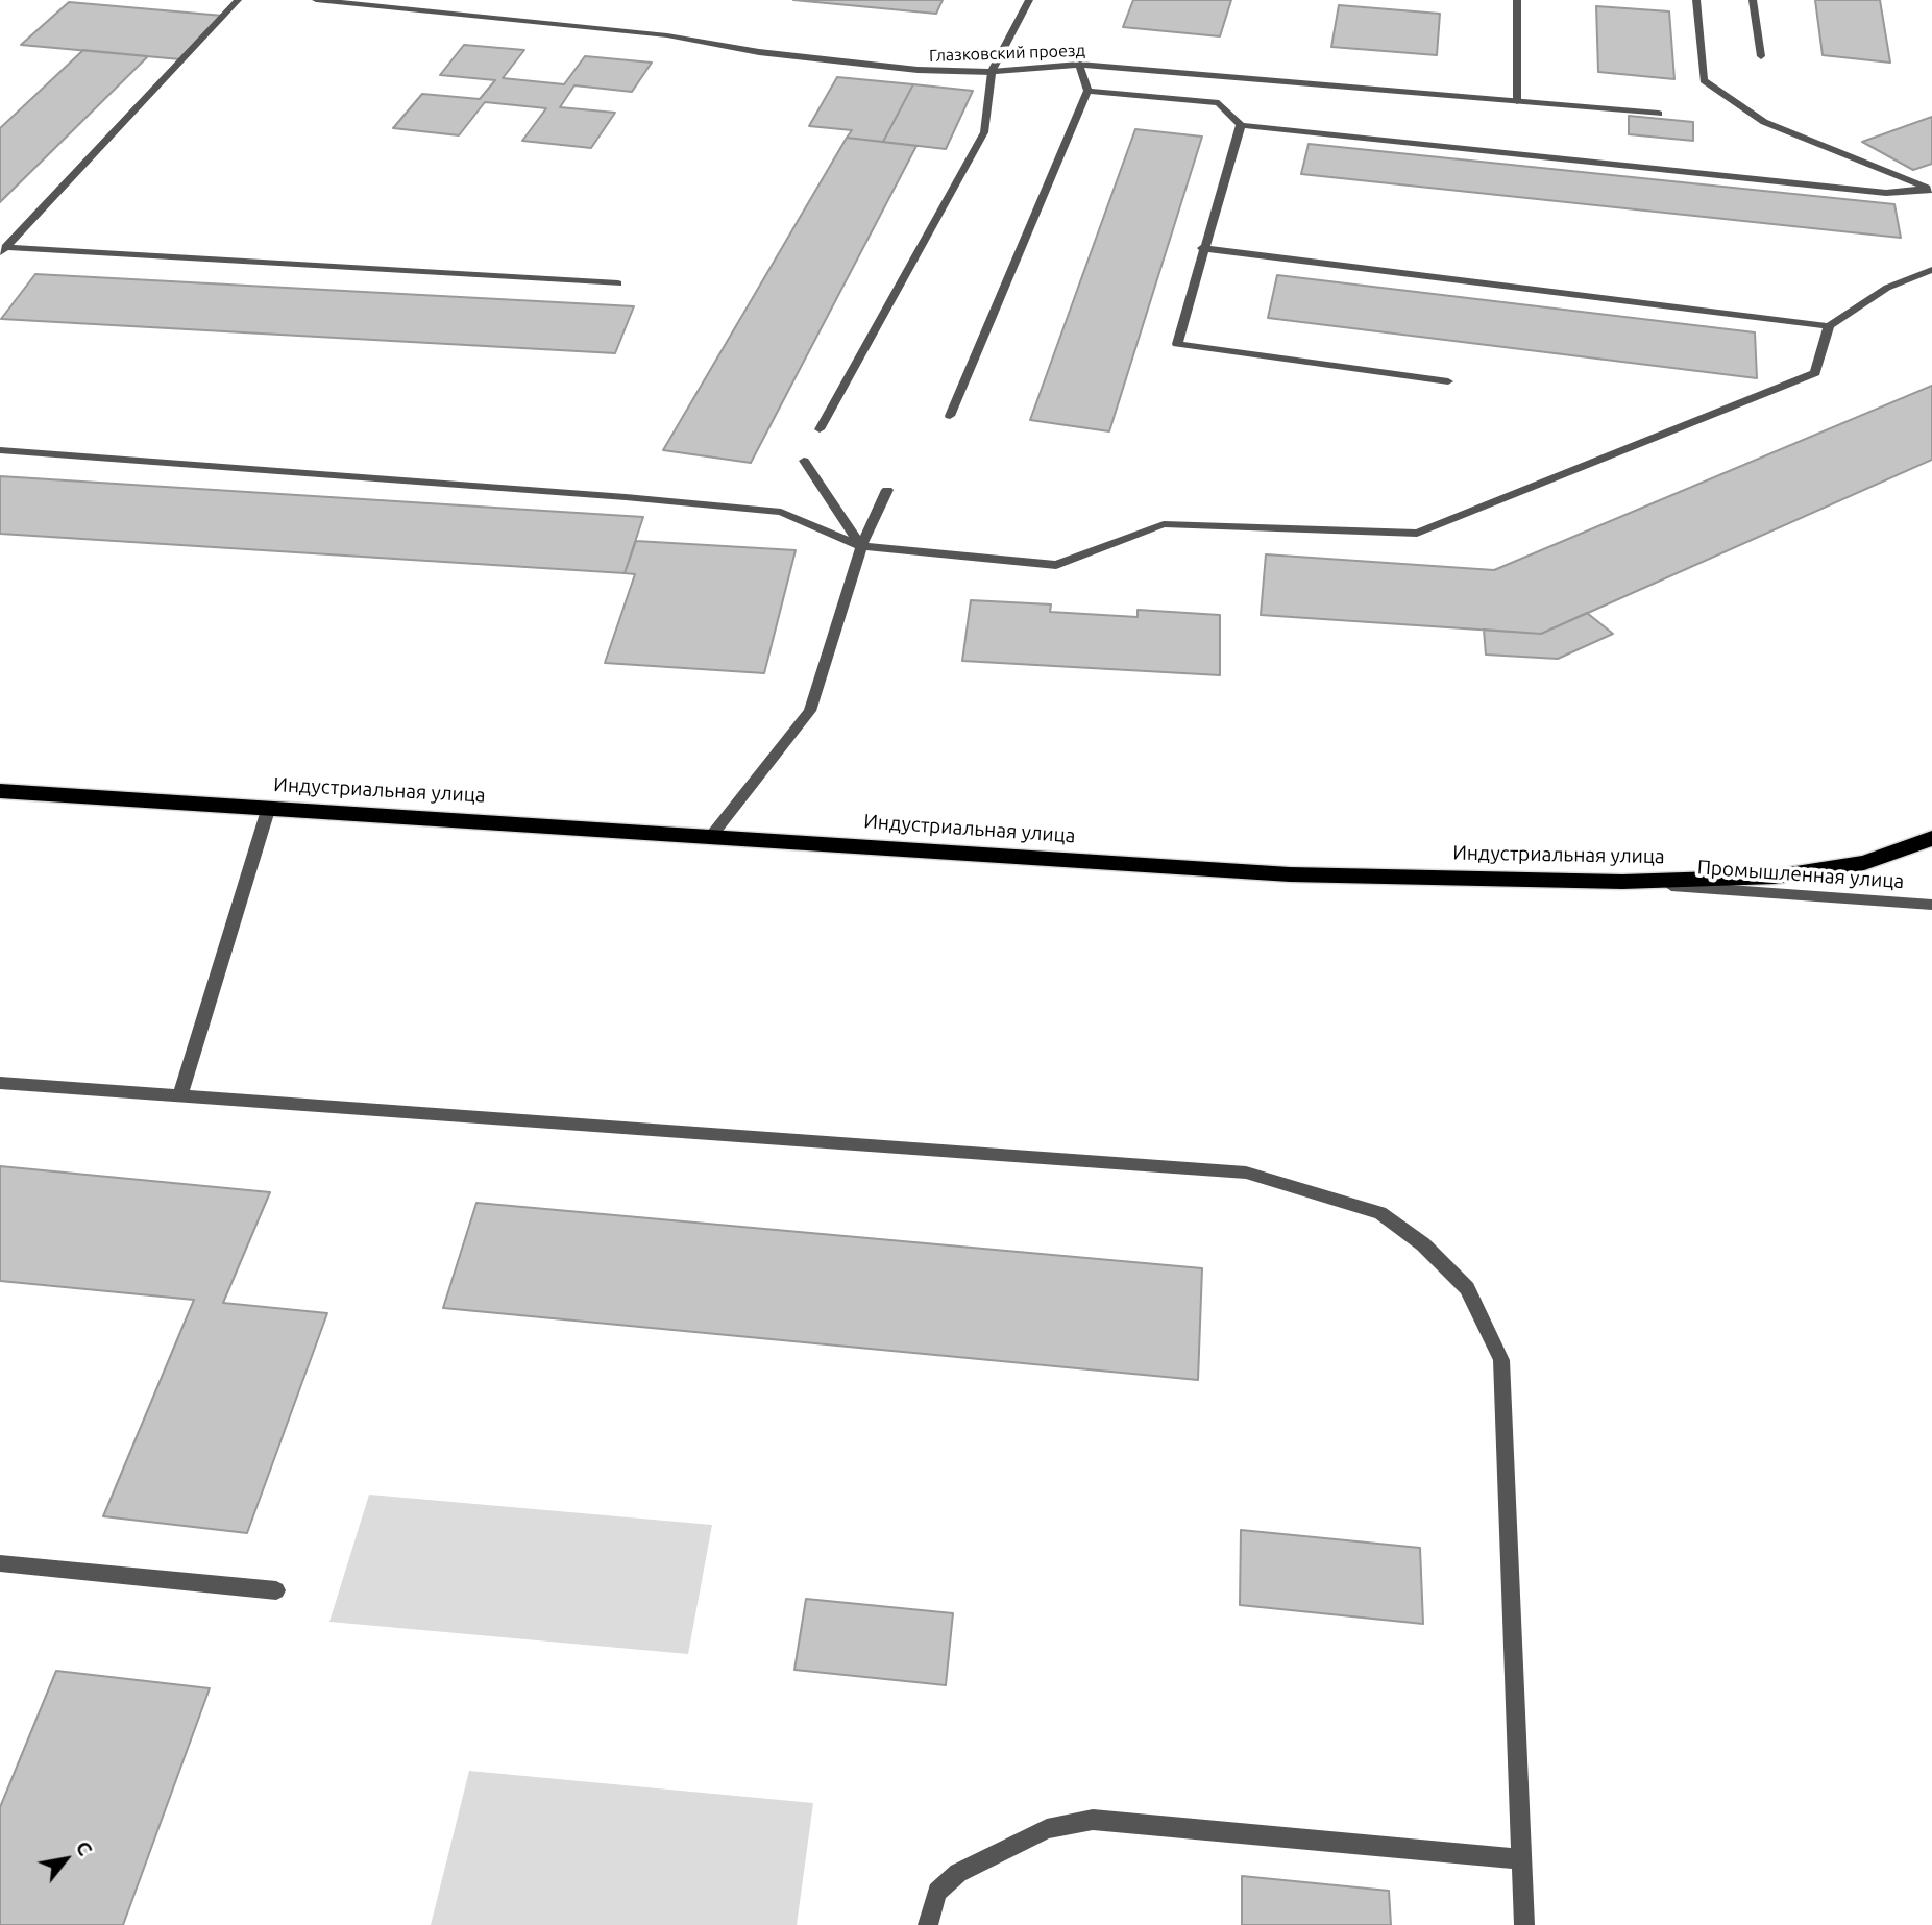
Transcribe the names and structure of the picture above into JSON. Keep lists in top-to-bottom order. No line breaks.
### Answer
{"streets":{"highway":["Индустриальная улица"],"street":["Глазковский проезд","Промышленная улица"]},"crossings":[["Индустриальная улица","Промышленная улица"]],"north":"top right"}
